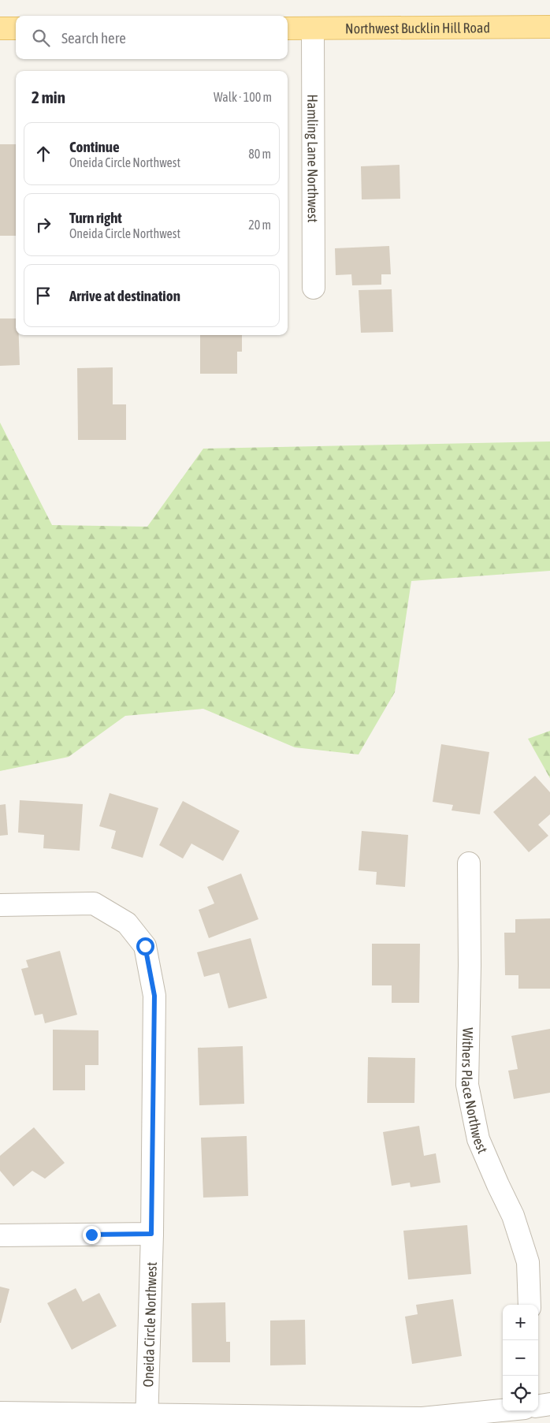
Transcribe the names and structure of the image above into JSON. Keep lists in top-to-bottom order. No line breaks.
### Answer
{"streets":{"main road":["Northwest Bucklin Hill Road"],"street":["Hamling Lane Northwest","Withers Place Northwest","Oneida Circle Northwest"]},"crossings":[["Northwest Bucklin Hill Road","Hamling Lane Northwest"]],"page":{"search":"Search here","heading":["2 min","Walk · 100 m"],"list":[["Continue","Oneida Circle Northwest","80 m"],["Turn right","Oneida Circle Northwest","20 m"],"Arrive at destination"],"map_buttons":["+","−"]}}
